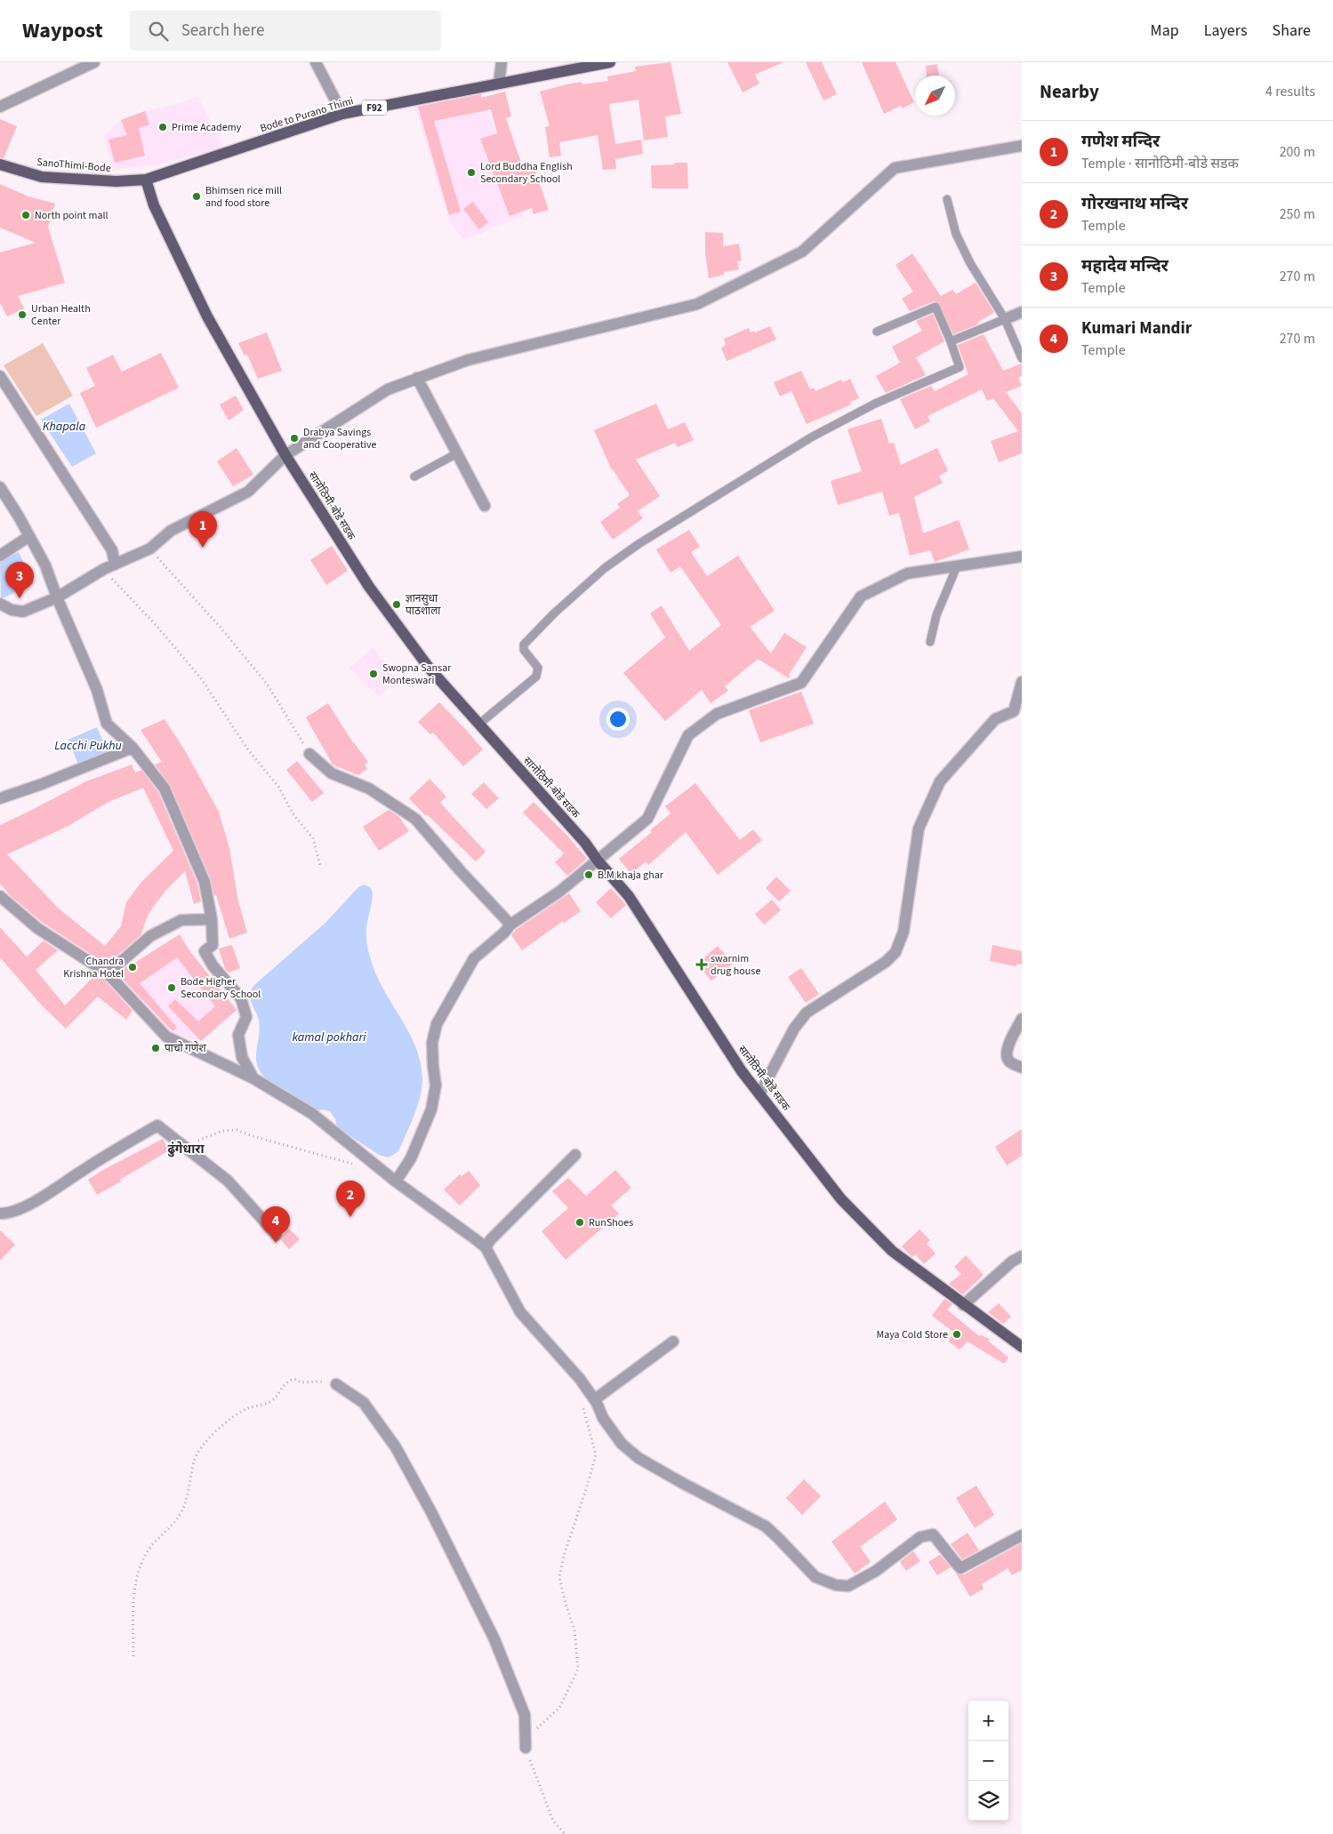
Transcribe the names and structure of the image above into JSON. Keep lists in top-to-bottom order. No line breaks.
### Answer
{"streets":{"main road":["F92","Bode to Purano Thimi","SanoThimi-Bode","सानोठिमी-बोडे सडक"]},"crossings":[["Bode to Purano Thimi","SanoThimi-Bode"],["Bode to Purano Thimi","सानोठिमी-बोडे सडक"],["SanoThimi-Bode","सानोठिमी-बोडे सडक"]],"districts":["ढुंगेधारा"],"water":["Khapala","Lacchi Pukhu","kamal pokhari"],"places":{"other":["Prime Academy","Lord Buddha English Secondary School","Bhimsen rice mill and food store","North point mall","Urban Health Center","Drabya Savings and Cooperative","ज्ञानसुधा पाठशाला","Swopna Sansar Monteswari","B.M khaja ghar","Chandra Krishna Hotel","Bode Higher Secondary School","पाचो गणेश","RunShoes","Maya Cold Store"],"health":["swarnim drug house"]},"north":"bottom left","page":{"header":"Waypost","search":"Search here","nav":["Map","Layers","Share"],"heading":["Nearby","4 results"],"list":[{"mark":"1","name":"गणेश मन्दिर","note":"Temple · सानोठिमी-बोडे सडक","value":"200 m"},{"mark":"2","name":"गोरखनाथ मन्दिर","note":"Temple","value":"250 m"},{"mark":"3","name":"महादेव मन्दिर","note":"Temple","value":"270 m"},{"mark":"4","name":"Kumari Mandir","note":"Temple","value":"270 m"}],"pins":["1","3","2","4"],"map_buttons":["+","−"]}}
